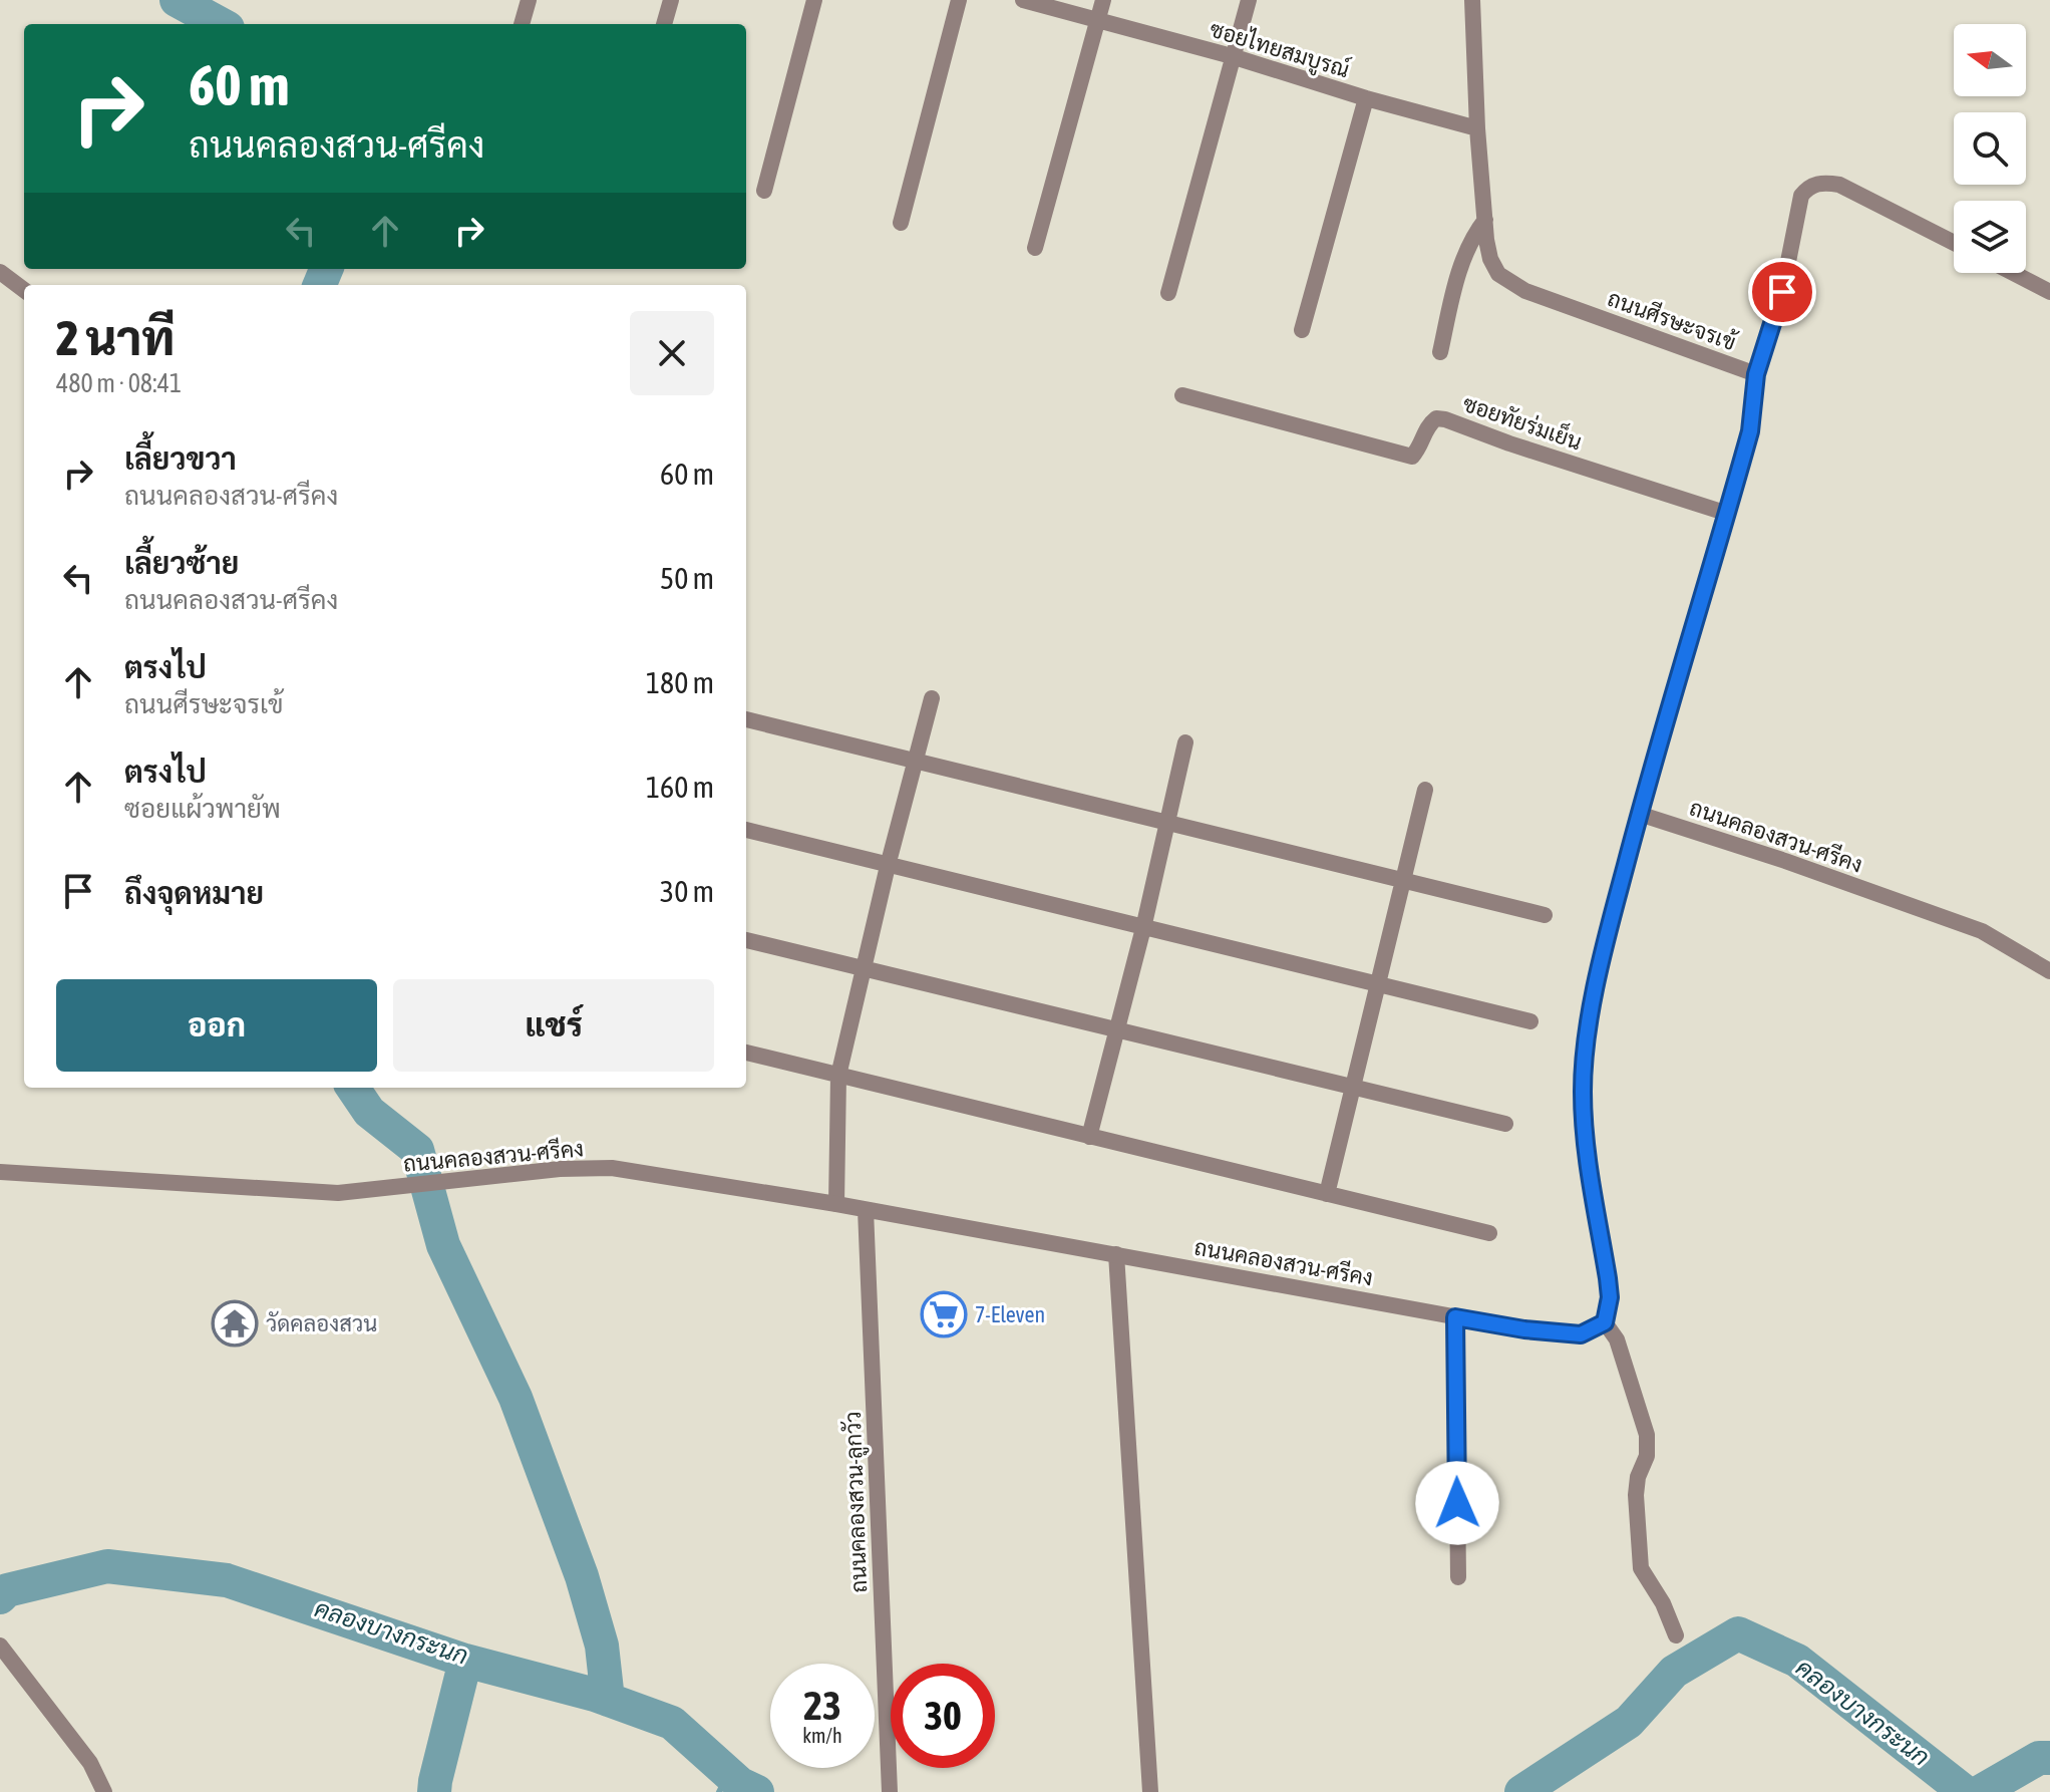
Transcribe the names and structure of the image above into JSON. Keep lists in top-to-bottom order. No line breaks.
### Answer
{"streets":{"street":["ซอยไทยสมบูรณ์","ถนนศีรษะจรเข้","ซอยทัยร่มเย็น","ถนนคลองสวน-ศรีคง","ถนนคลองสวน-ลูกวัว"]},"crossings":[["ซอยไทยสมบูรณ์","ถนนศีรษะจรเข้"],["ถนนศีรษะจรเข้","ซอยทัยร่มเย็น"],["ถนนศีรษะจรเข้","ถนนคลองสวน-ศรีคง"],["ถนนคลองสวน-ศรีคง","ถนนคลองสวน-ลูกวัว"]],"water":["คลองบางกระนก"],"places":{"supermarket":["7-Eleven"],"temple":["วัดคลองสวน"]},"north":"left","page":{"turn":["60 m","ถนนคลองสวน-ศรีคง"],"heading":["2 นาที","480 m · 08:41"],"list":[{"name":"เลี้ยวขวา","note":"ถนนคลองสวน-ศรีคง","value":"60 m"},{"name":"เลี้ยวซ้าย","note":"ถนนคลองสวน-ศรีคง","value":"50 m"},{"name":"ตรงไป","note":"ถนนศีรษะจรเข้","value":"180 m"},{"name":"ตรงไป","note":"ซอยแผ้วพายัพ","value":"160 m"},{"name":"ถึงจุดหมาย","value":"30 m"}],"buttons":["ออก","แชร์"],"speed":"23 km/h","limit":"30"}}
